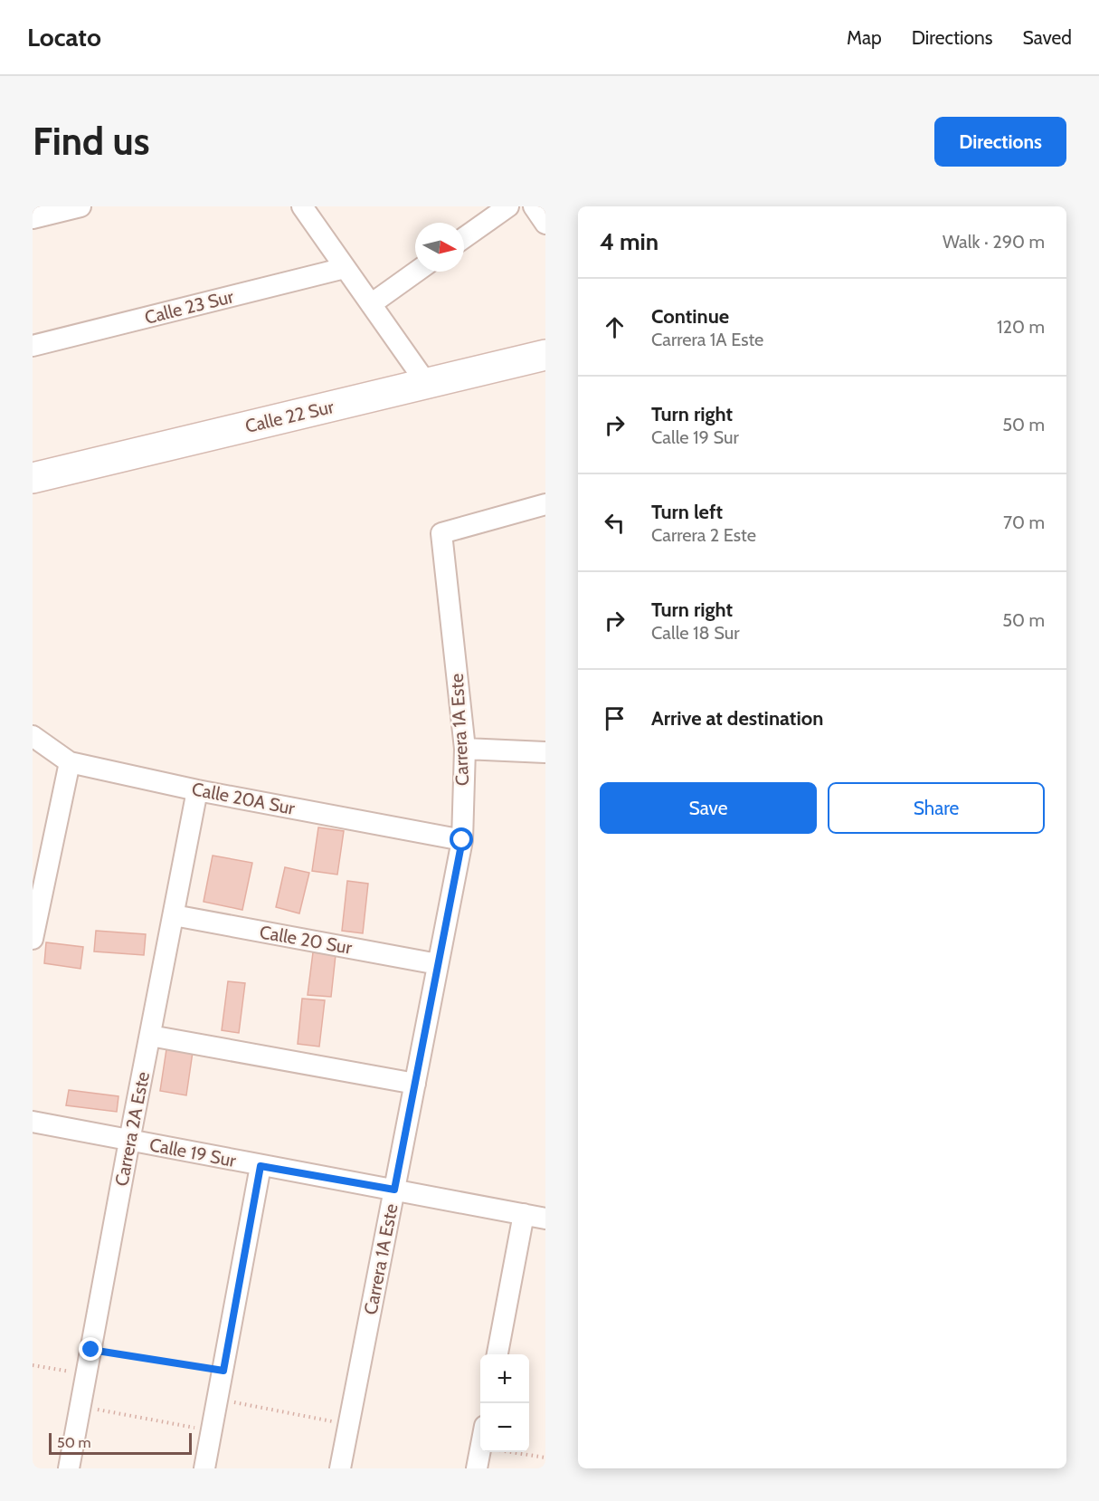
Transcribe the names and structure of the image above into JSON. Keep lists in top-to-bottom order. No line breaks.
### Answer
{"streets":{"main road":["Calle 22 Sur"],"street":["Calle 23 Sur","Carrera 1A Este","Calle 20A Sur","Calle 20 Sur","Carrera 2A Este","Calle 19 Sur"]},"crossings":[["Carrera 1A Este","Calle 20A Sur"],["Carrera 1A Este","Calle 20 Sur"],["Carrera 1A Este","Calle 19 Sur"],["Calle 20A Sur","Carrera 2A Este"],["Calle 20 Sur","Carrera 2A Este"],["Carrera 2A Este","Calle 19 Sur"]],"scale_bar":"50 m","north":"right","page":{"header":"Locato","nav":["Map","Directions","Saved"],"buttons":["Directions",["Save","Share"]],"title":"Find us","heading":["4 min","Walk · 290 m"],"list":[["Continue","Carrera 1A Este","120 m"],["Turn right","Calle 19 Sur","50 m"],["Turn left","Carrera 2 Este","70 m"],["Turn right","Calle 18 Sur","50 m"],"Arrive at destination"],"map_buttons":["+","−"],"scale":"50 m"}}
